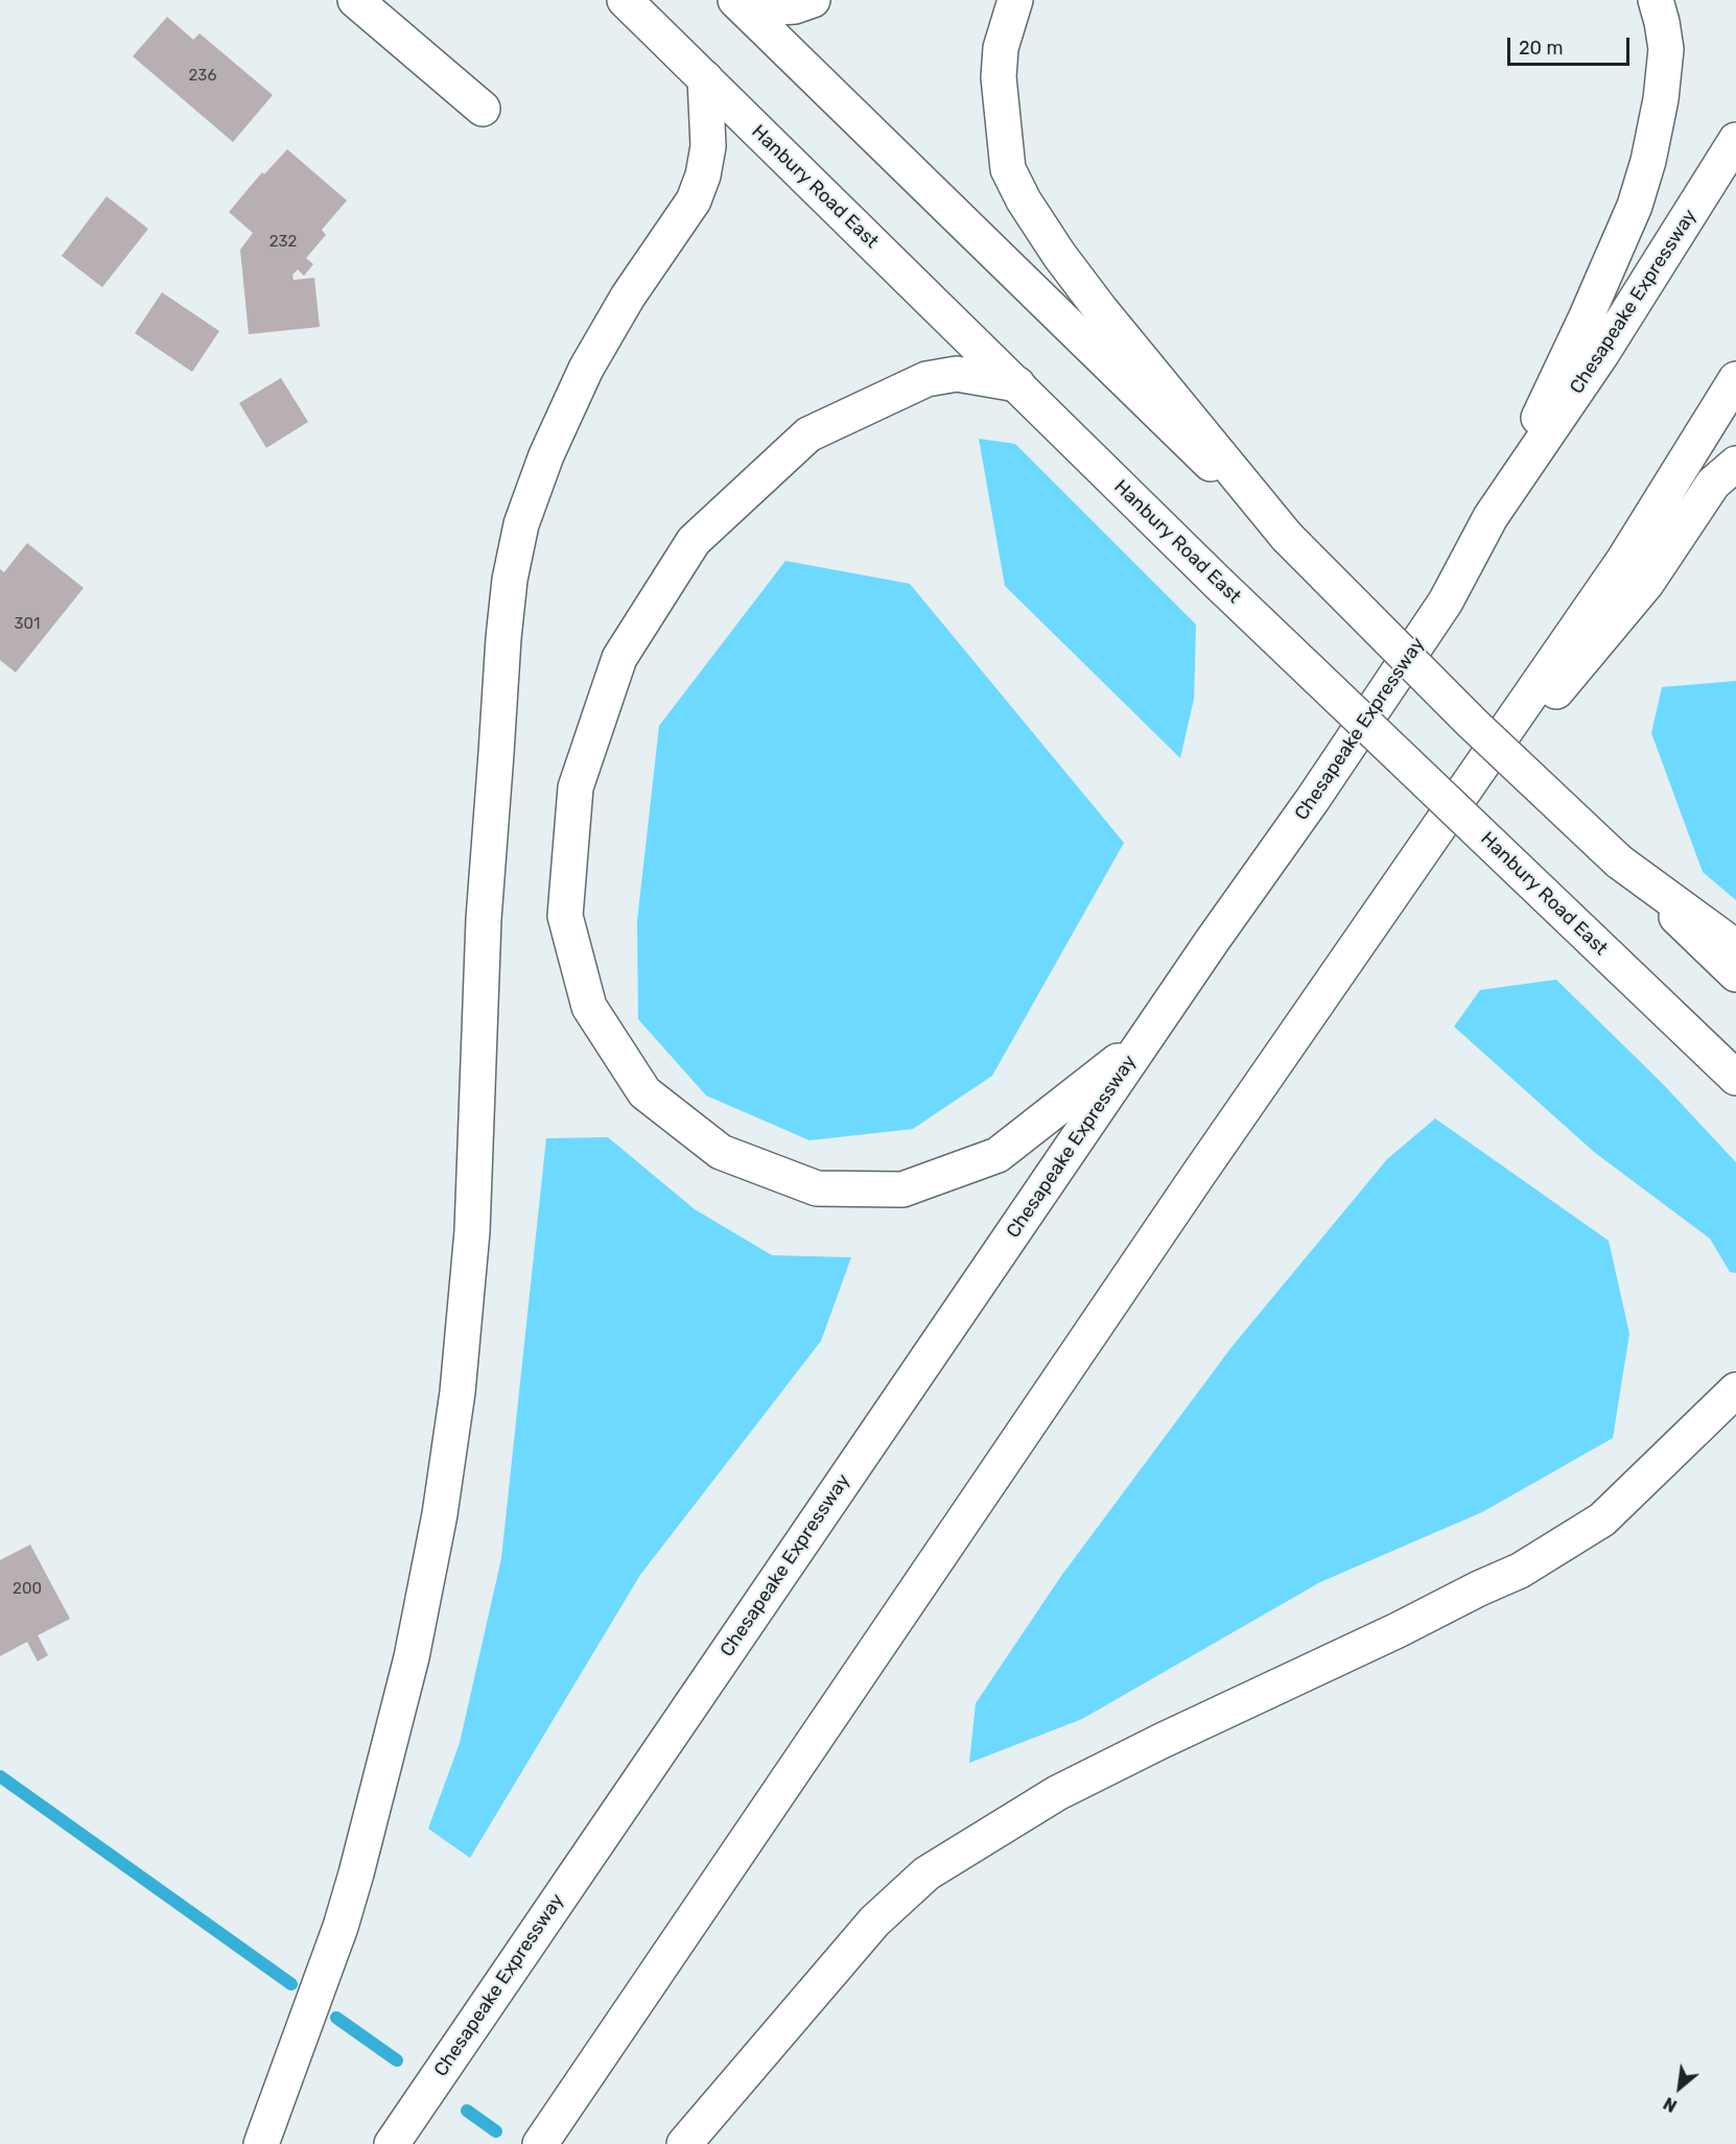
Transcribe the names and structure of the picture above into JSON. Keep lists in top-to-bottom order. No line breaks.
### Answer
{"streets":{"main road":["Hanbury Road East","Chesapeake Expressway"]},"house_numbers":["236","232","301","200"],"scale_bar":"20 m","north":"bottom left"}
